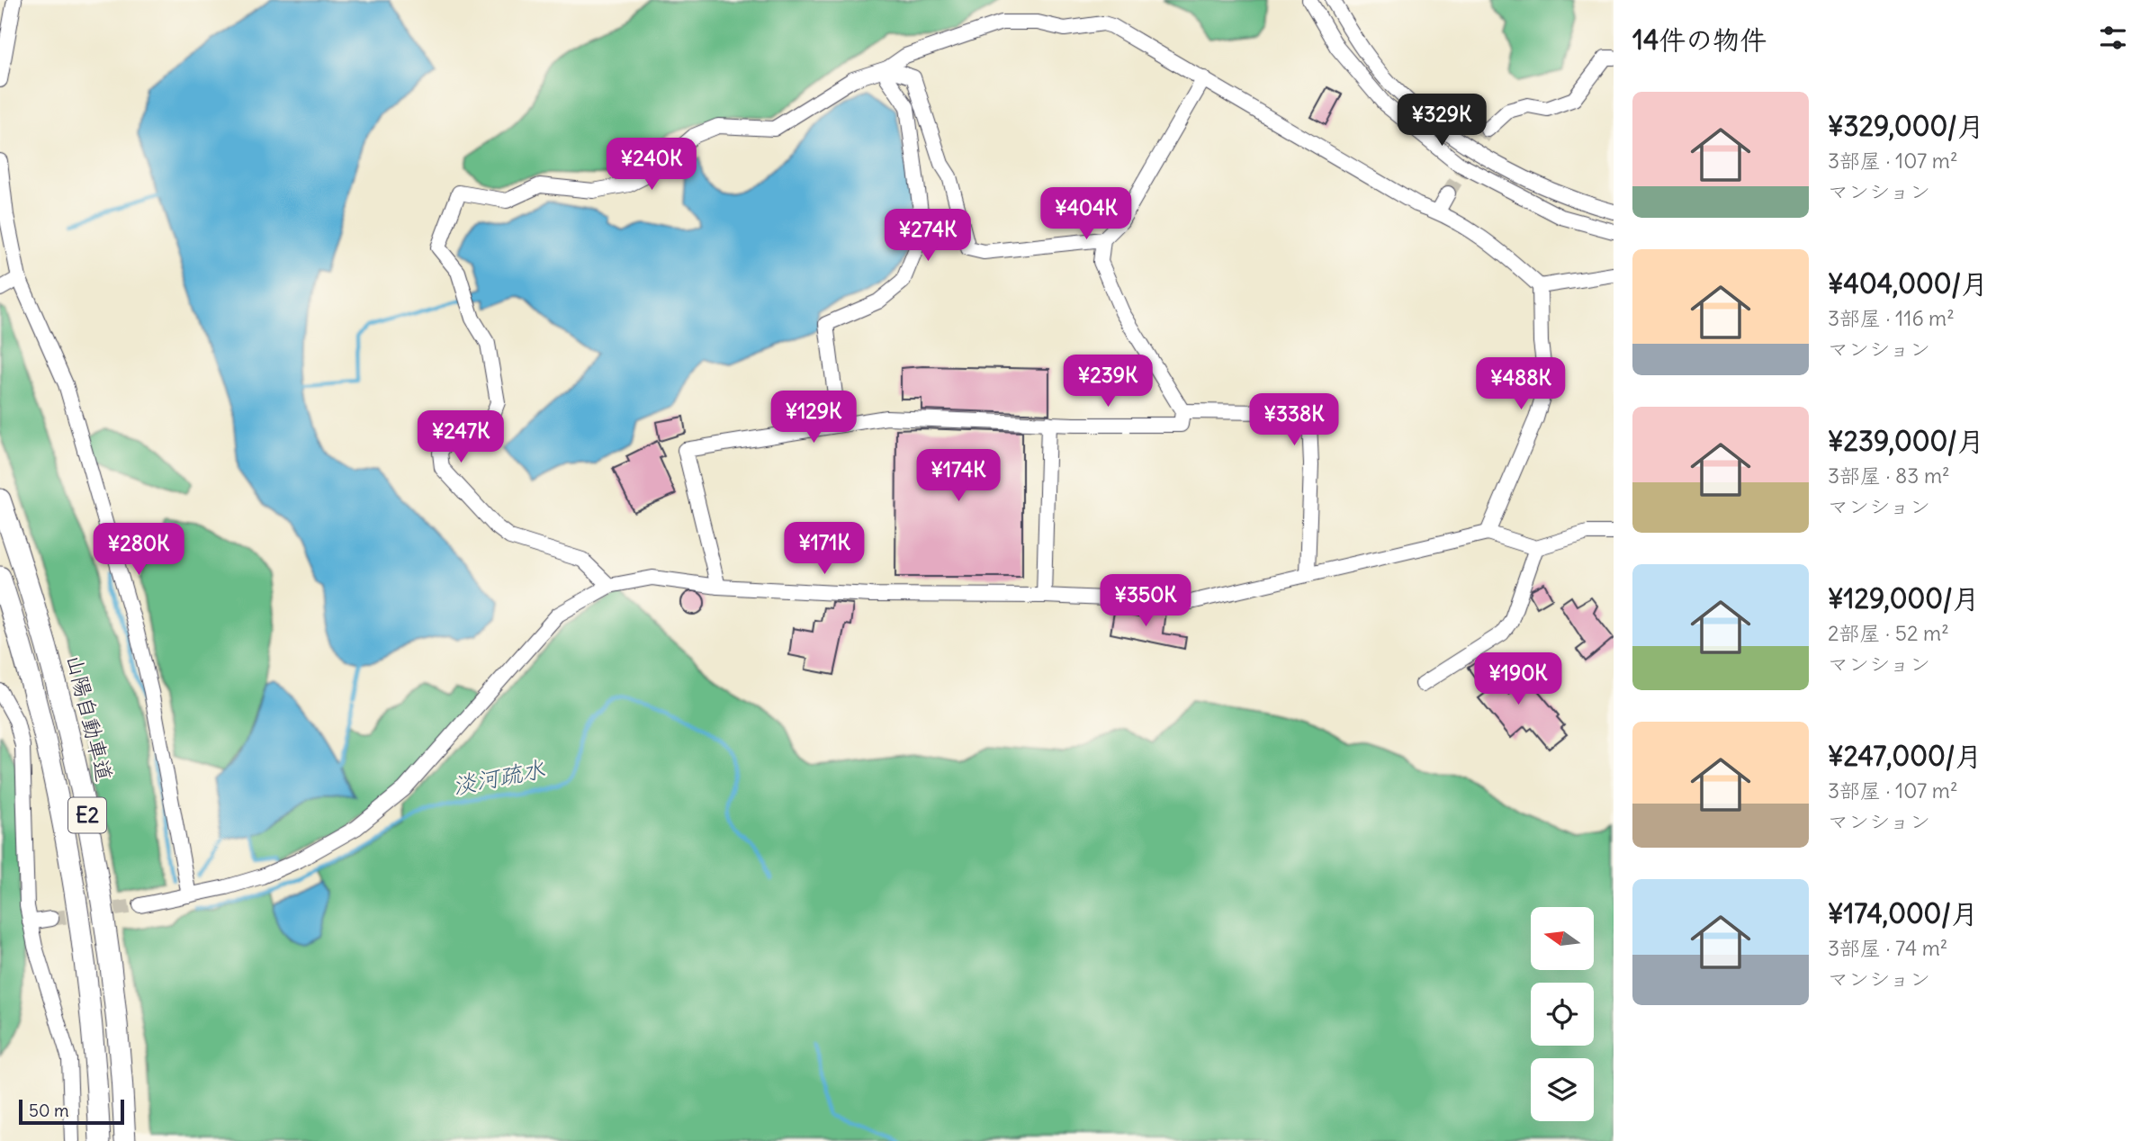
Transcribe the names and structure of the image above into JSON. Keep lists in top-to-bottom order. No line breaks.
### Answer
{"streets":{"highway":["山陽自動車道","E2"]},"water":["淡河疏水"],"scale_bar":"50 m","north":"left","page":{"heading":"14件の物件","list":[{"name":"¥329,000/月","note":"3部屋 · 107 m² · マンション"},{"name":"¥404,000/月","note":"3部屋 · 116 m² · マンション"},{"name":"¥239,000/月","note":"3部屋 · 83 m² · マンション"},{"name":"¥129,000/月","note":"2部屋 · 52 m² · マンション"},{"name":"¥247,000/月","note":"3部屋 · 107 m² · マンション"},{"name":"¥174,000/月","note":"3部屋 · 74 m² · マンション"}],"price":["¥329K","¥240K","¥404K","¥274K","¥239K","¥488K","¥129K","¥338K","¥247K","¥174K","¥171K","¥280K","¥350K","¥190K"],"scale":"50 m"}}
